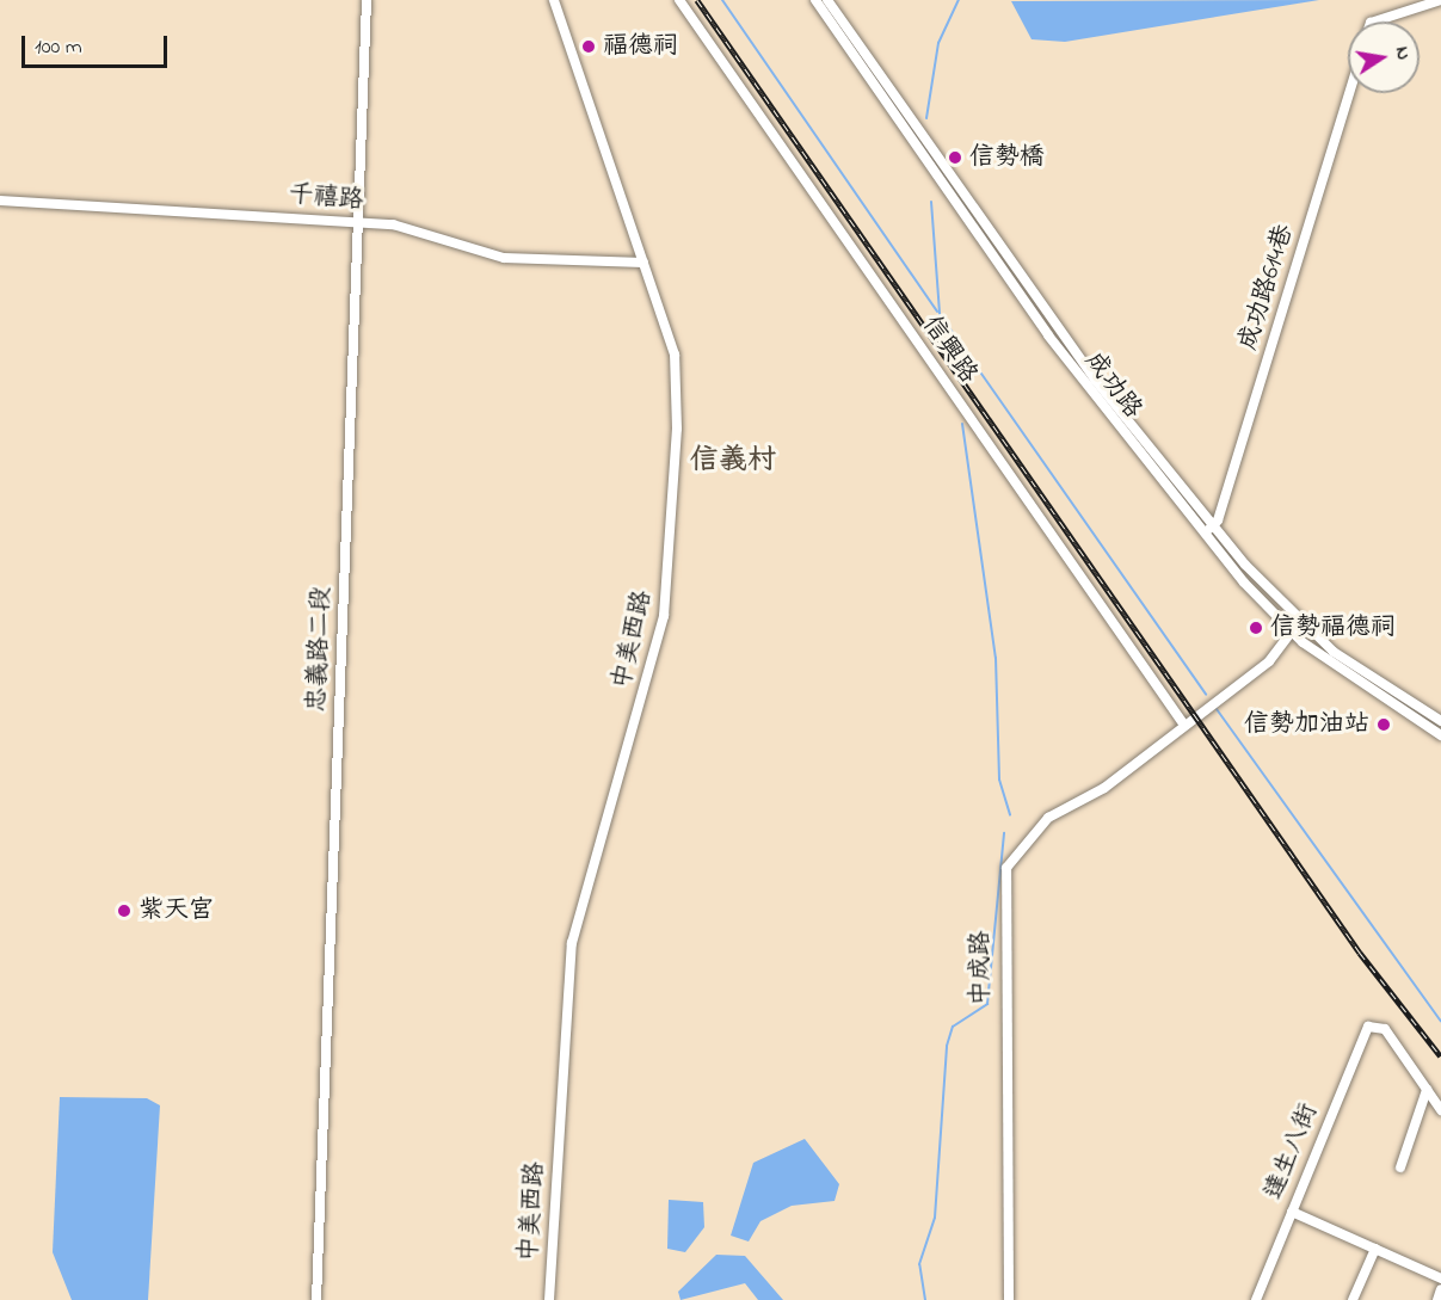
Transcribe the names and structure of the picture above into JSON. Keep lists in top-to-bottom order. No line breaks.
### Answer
{"streets":{"street":["千禧路","成功路614巷","信興路","成功路","中美西路","忠義路二段","中成路","達生八街"]},"crossings":[["千禧路","中美西路"],["千禧路","忠義路二段"],["成功路614巷","成功路"],["信興路","中成路"],["成功路","中成路"]],"districts":["信義村"],"places":["福德祠","信勢橋","信勢福德祠","信勢加油站","紫天宮"],"scale_bar":"100 m","north":"right"}
